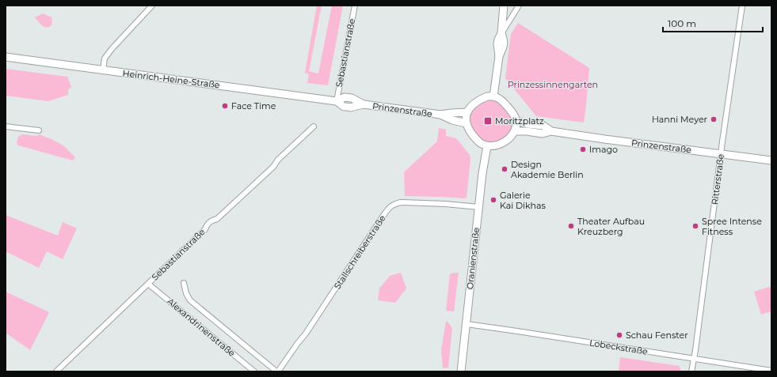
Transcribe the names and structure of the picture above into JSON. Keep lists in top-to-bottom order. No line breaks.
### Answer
{"streets":{"main road":["Heinrich-Heine-Straße","Prinzenstraße","Oranienstraße"],"street":["Sebastianstraße","Ritterstraße","Stallschreiberstraße","Alexandrinenstraße","Lobeckstraße"]},"crossings":[["Sebastianstraße","Heinrich-Heine-Straße"],["Sebastianstraße","Prinzenstraße"],["Sebastianstraße","Alexandrinenstraße"],["Heinrich-Heine-Straße","Prinzenstraße"],["Prinzenstraße","Ritterstraße"],["Prinzenstraße","Oranienstraße"],["Ritterstraße","Lobeckstraße"],["Stallschreiberstraße","Oranienstraße"],["Stallschreiberstraße","Alexandrinenstraße"],["Oranienstraße","Lobeckstraße"]],"parks":["Prinzessinnengarten"],"places":{"other":["Face Time","Hanni Meyer","Imago","Design Akademie Berlin","Galerie Kai Dikhas","Theater Aufbau Kreuzberg","Spree Intense Fitness","Schau Fenster"],"transit":["Moritzplatz"]},"scale_bar":"100 m"}
